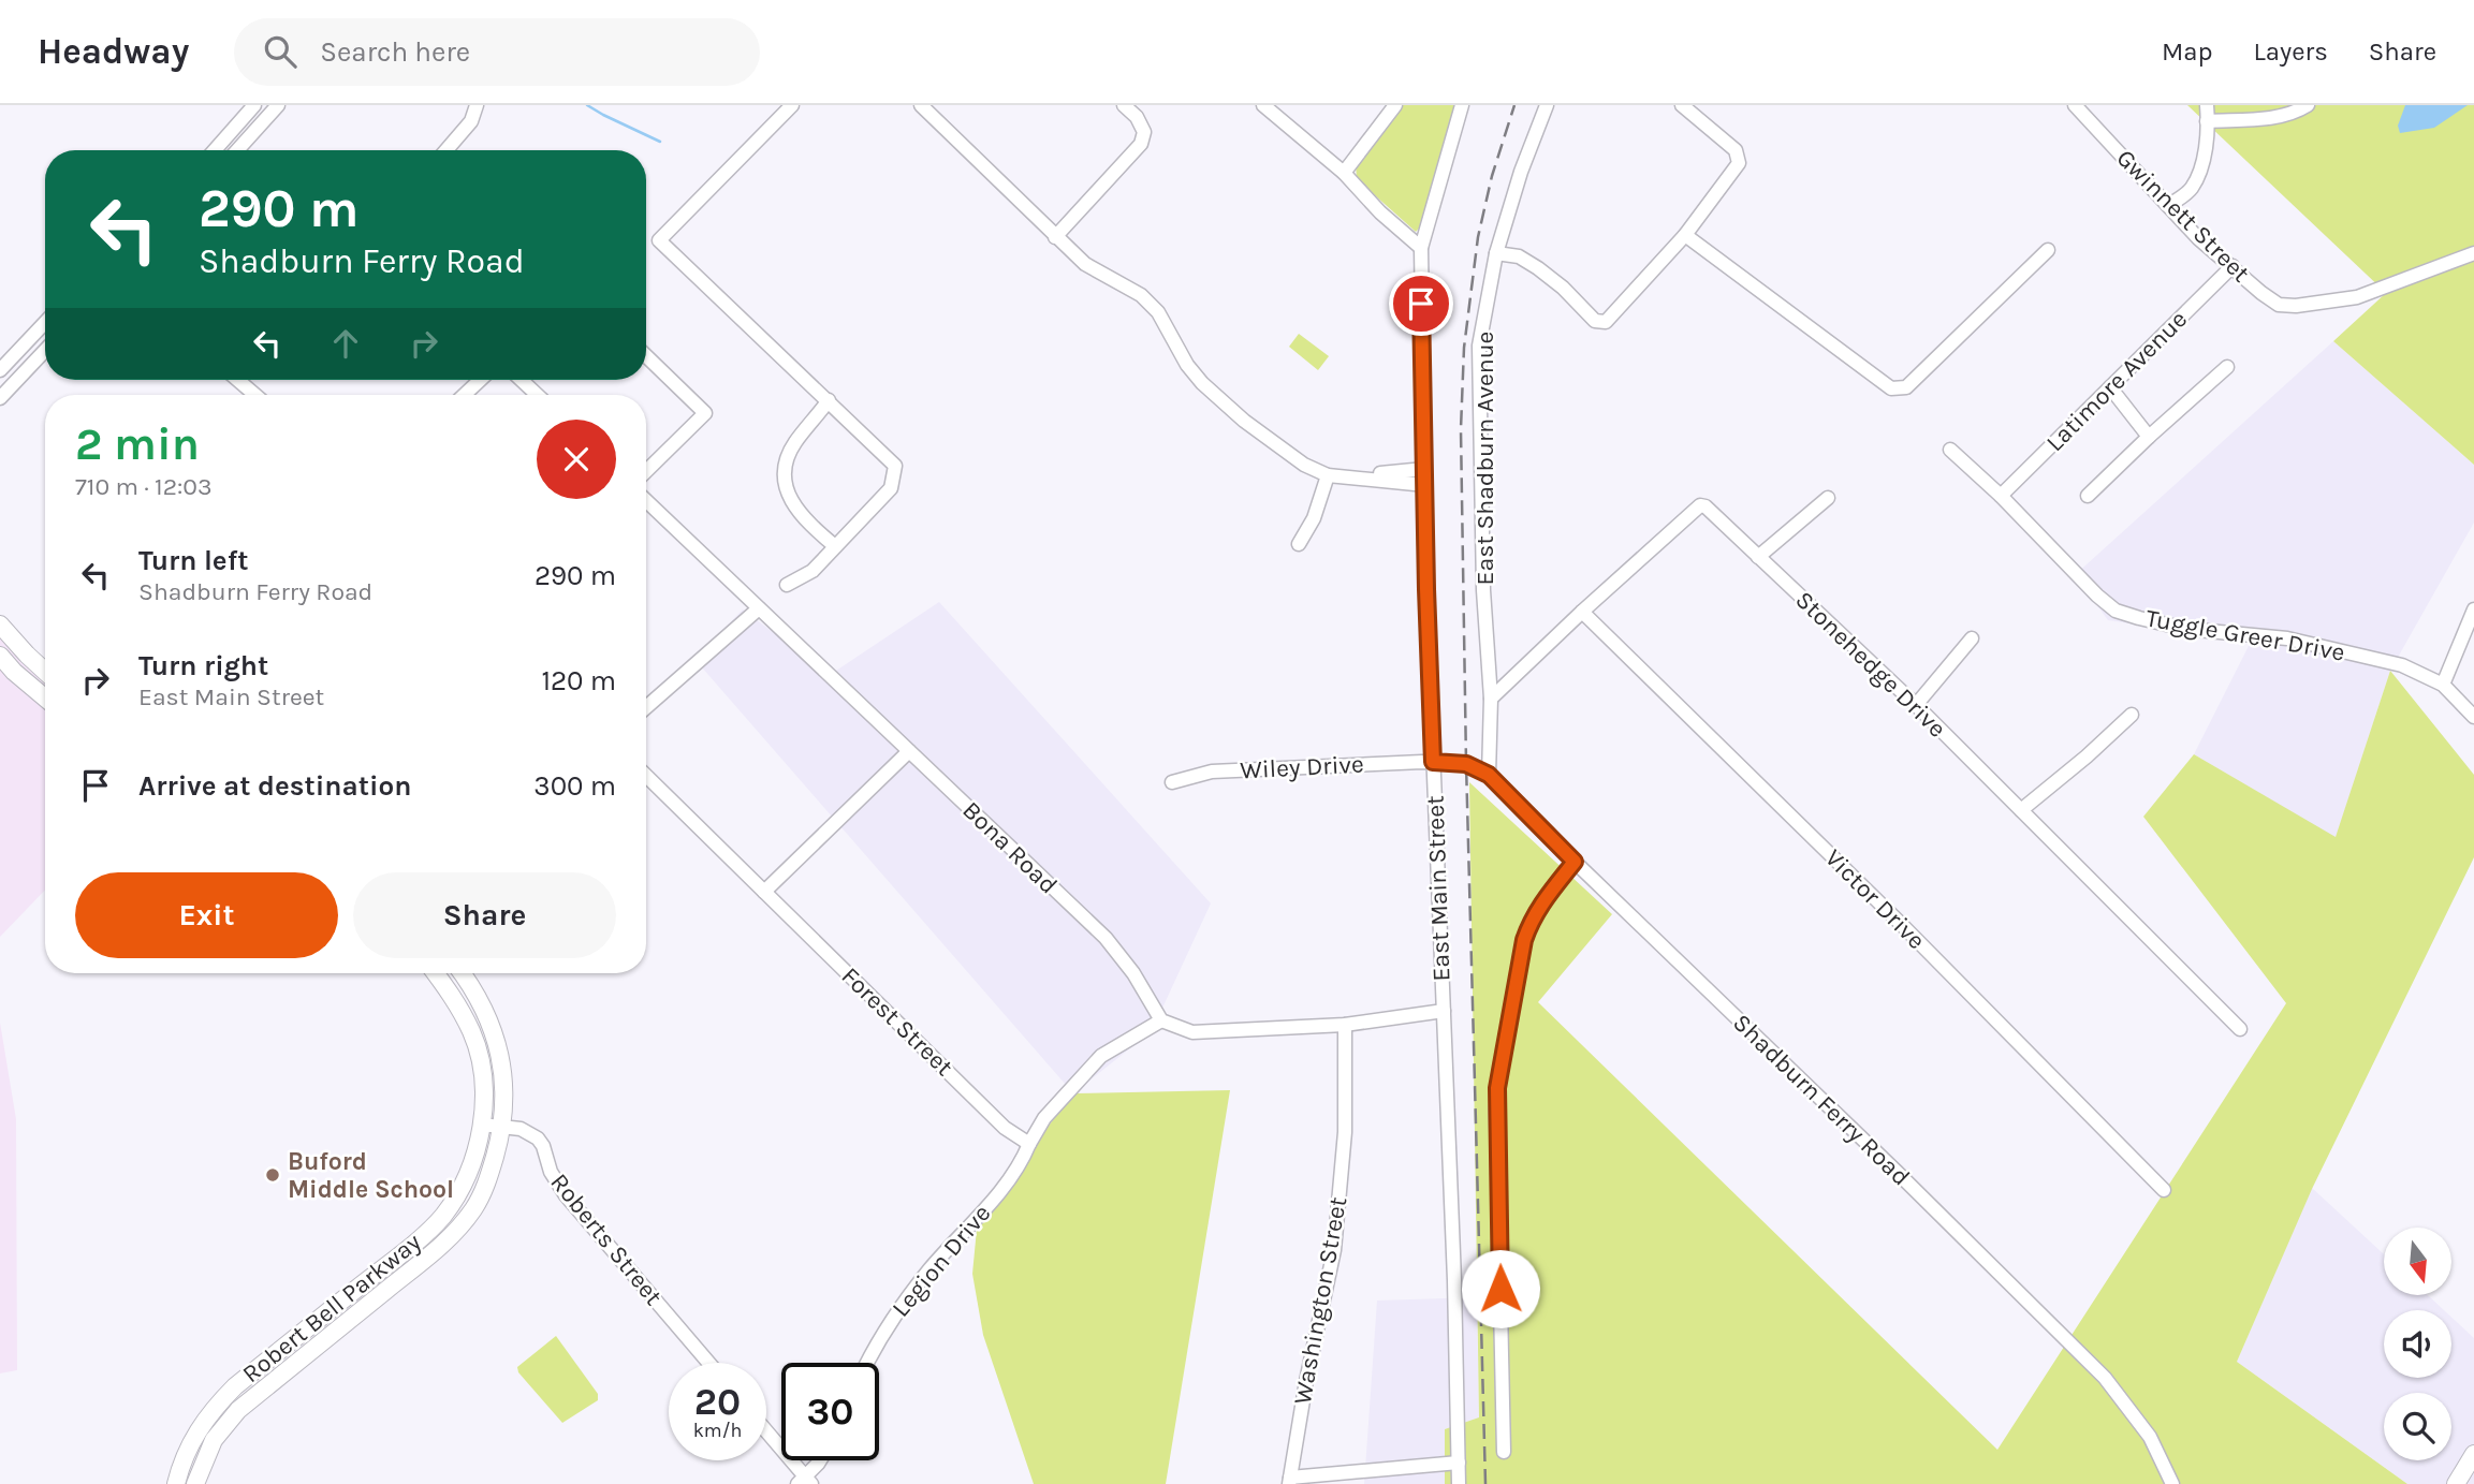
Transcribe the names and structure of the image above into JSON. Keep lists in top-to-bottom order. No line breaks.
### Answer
{"streets":{"main road":["Robert Bell Parkway"],"street":["Gwinnett Street","Latimore Avenue","East Shadburn Avenue","Tuggle Greer Drive","Stonehedge Drive","Wiley Drive","Bona Road","East Main Street","Victor Drive","Forest Street","Shadburn Ferry Road","Roberts Street","Legion Drive","Washington Street"]},"crossings":[["Gwinnett Street","Latimore Avenue"],["Latimore Avenue","Tuggle Greer Drive"],["East Shadburn Avenue","Stonehedge Drive"],["East Shadburn Avenue","Shadburn Ferry Road"],["Stonehedge Drive","Victor Drive"],["Wiley Drive","East Main Street"],["Wiley Drive","Shadburn Ferry Road"],["East Main Street","Shadburn Ferry Road"],["Forest Street","Legion Drive"],["Roberts Street","Robert Bell Parkway"]],"places":["Buford Middle School"],"north":"bottom","page":{"header":"Headway","search":"Search here","nav":["Map","Layers","Share"],"turn":["290 m","Shadburn Ferry Road"],"heading":["2 min","710 m · 12:03"],"list":[{"name":"Turn left","note":"Shadburn Ferry Road","value":"290 m"},{"name":"Turn right","note":"East Main Street","value":"120 m"},{"name":"Arrive at destination","value":"300 m"}],"buttons":["Exit","Share"],"speed":"20 km/h","limit":"30"}}
